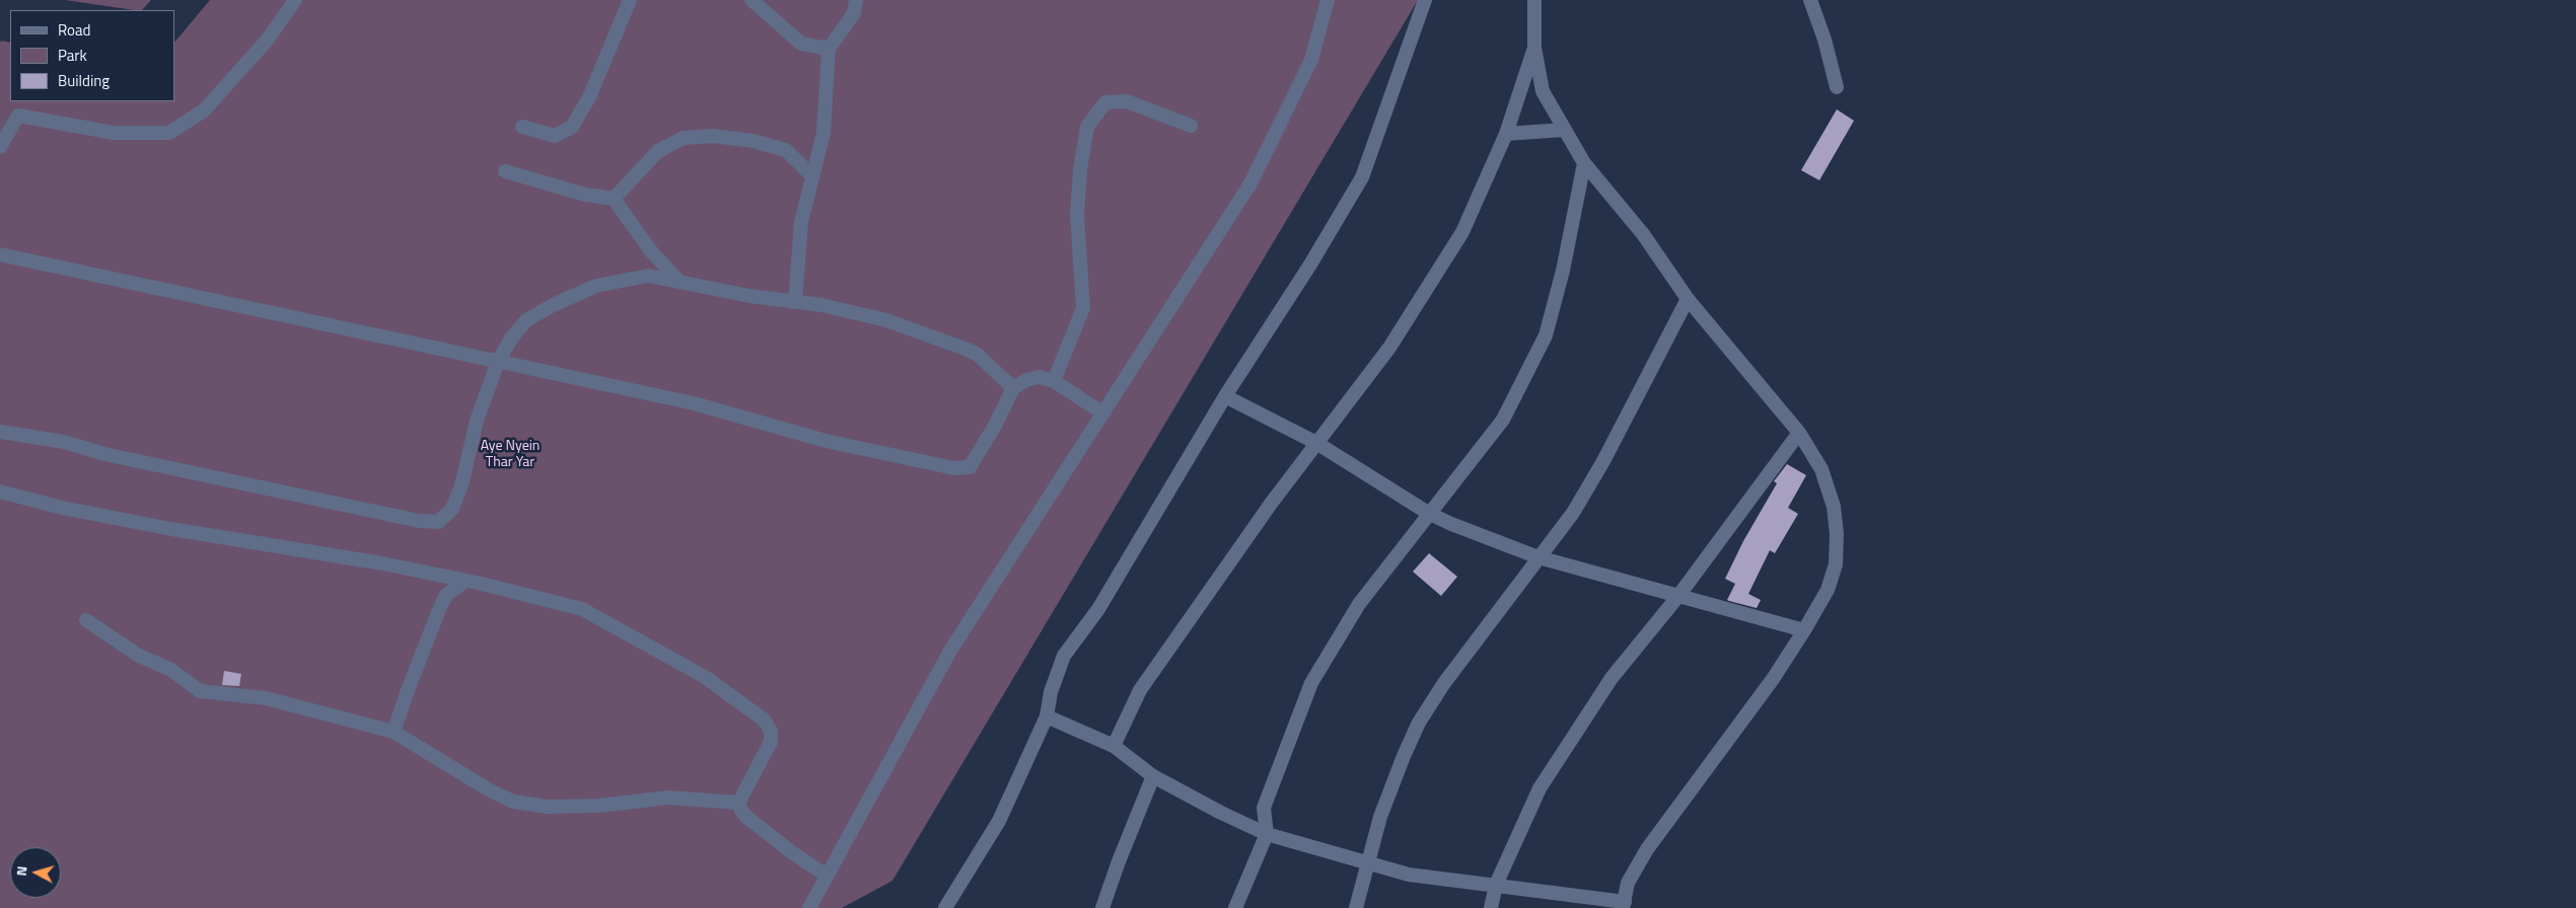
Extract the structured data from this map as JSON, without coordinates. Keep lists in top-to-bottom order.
{
  "parks": ["Aye Nyein Thar Yar"],
  "legend": ["Road", "Park", "Building"],
  "north": "left"
}
